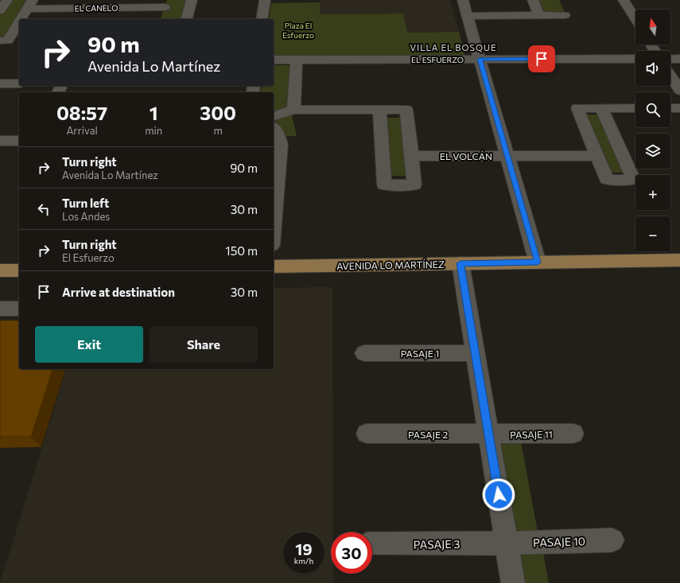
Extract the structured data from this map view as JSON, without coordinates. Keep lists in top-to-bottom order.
{
  "streets": {
    "main road": ["AVENIDA LO MARTÍNEZ"],
    "street": [
      "EL CANELO",
      "EL ESFUERZO",
      "EL VOLCÁN",
      "PASAJE 1",
      "PASAJE 2",
      "PASAJE 11",
      "PASAJE 10",
      "PASAJE 3"
    ]
  },
  "crossings": [
    ["PASAJE 2", "PASAJE 11"],
    ["PASAJE 10", "PASAJE 3"]
  ],
  "districts": ["VILLA EL BOSQUE"],
  "parks": ["Plaza El Esfuerzo"],
  "north": "top",
  "page": {
    "map_buttons": ["+", "−"],
    "turn": ["90 m", "Avenida Lo Martínez"],
    "eta": [
      "08:57",
      "Arrival",
      "1",
      "min",
      "300",
      "m"
    ],
    "list": [
      {
        "name": "Turn right",
        "note": "Avenida Lo Martínez",
        "value": "90 m"
      },
      {
        "name": "Turn left",
        "note": "Los Andes",
        "value": "30 m"
      },
      {
        "name": "Turn right",
        "note": "El Esfuerzo",
        "value": "150 m"
      },
      {
        "name": "Arrive at destination",
        "value": "30 m"
      }
    ],
    "buttons": ["Exit", "Share"],
    "speed": "19 km/h",
    "limit": "30"
  }
}
